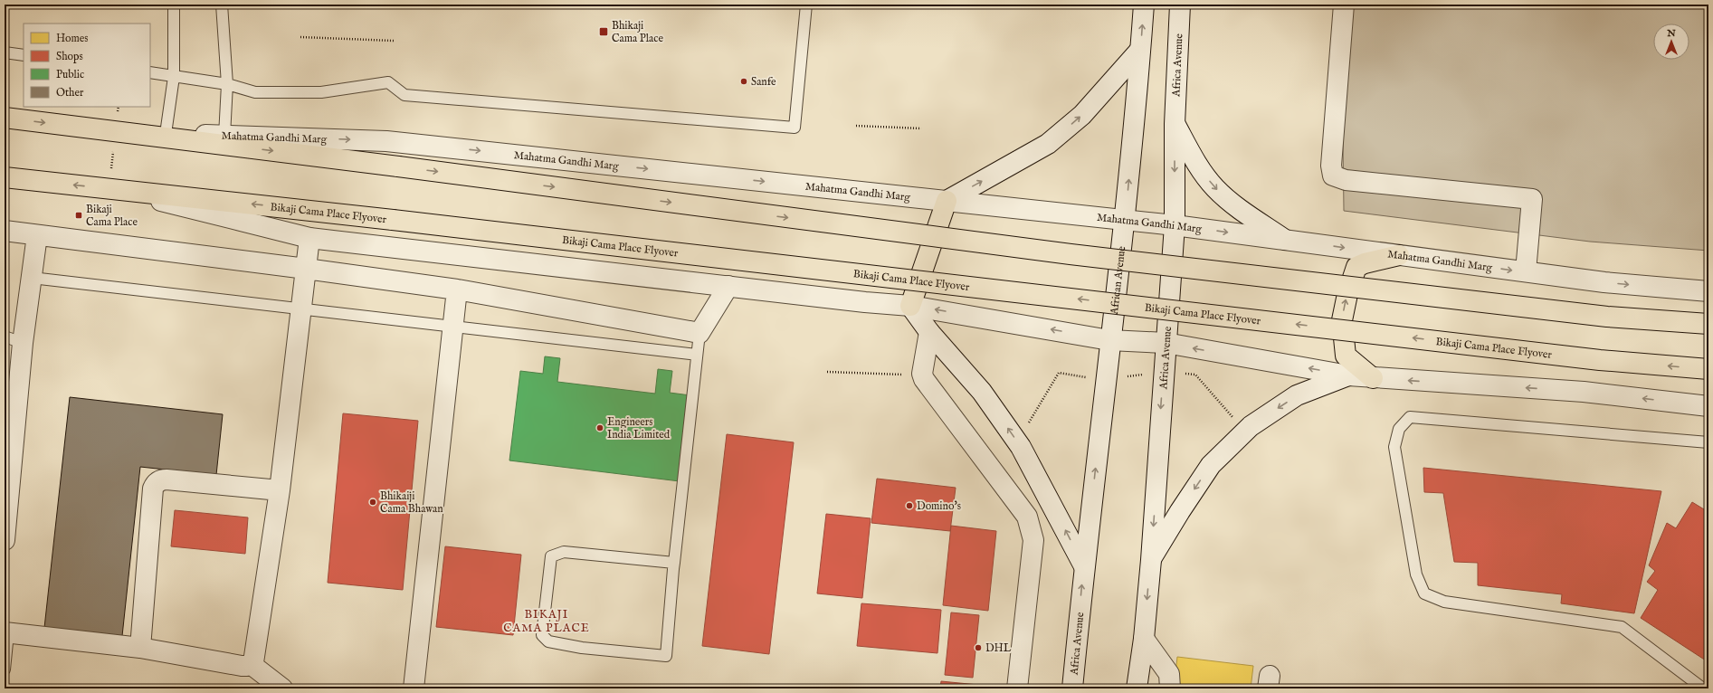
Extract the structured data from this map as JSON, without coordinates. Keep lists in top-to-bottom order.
{
  "streets": {
    "main road": ["Mahatma Gandhi Marg", "Bikaji Cama Place Flyover"],
    "street": ["Africa Avenue", "African Avenue"]
  },
  "crossings": [
    ["Africa Avenue", "Mahatma Gandhi Marg"],
    ["Africa Avenue", "African Avenue"],
    ["Mahatma Gandhi Marg", "African Avenue"]
  ],
  "districts": ["BIKAJI CAMA PLACE"],
  "places": {
    "transit": ["Bhikaji Cama Place", "Bikaji Cama Place"],
    "other": [
      "Sanfe",
      "Engineers India Limited",
      "Bhikaiji Cama Bhawan",
      "Domino's",
      "DHL"
    ]
  },
  "legend": [
    "Homes",
    "Shops",
    "Public",
    "Other"
  ],
  "north": "top"
}
